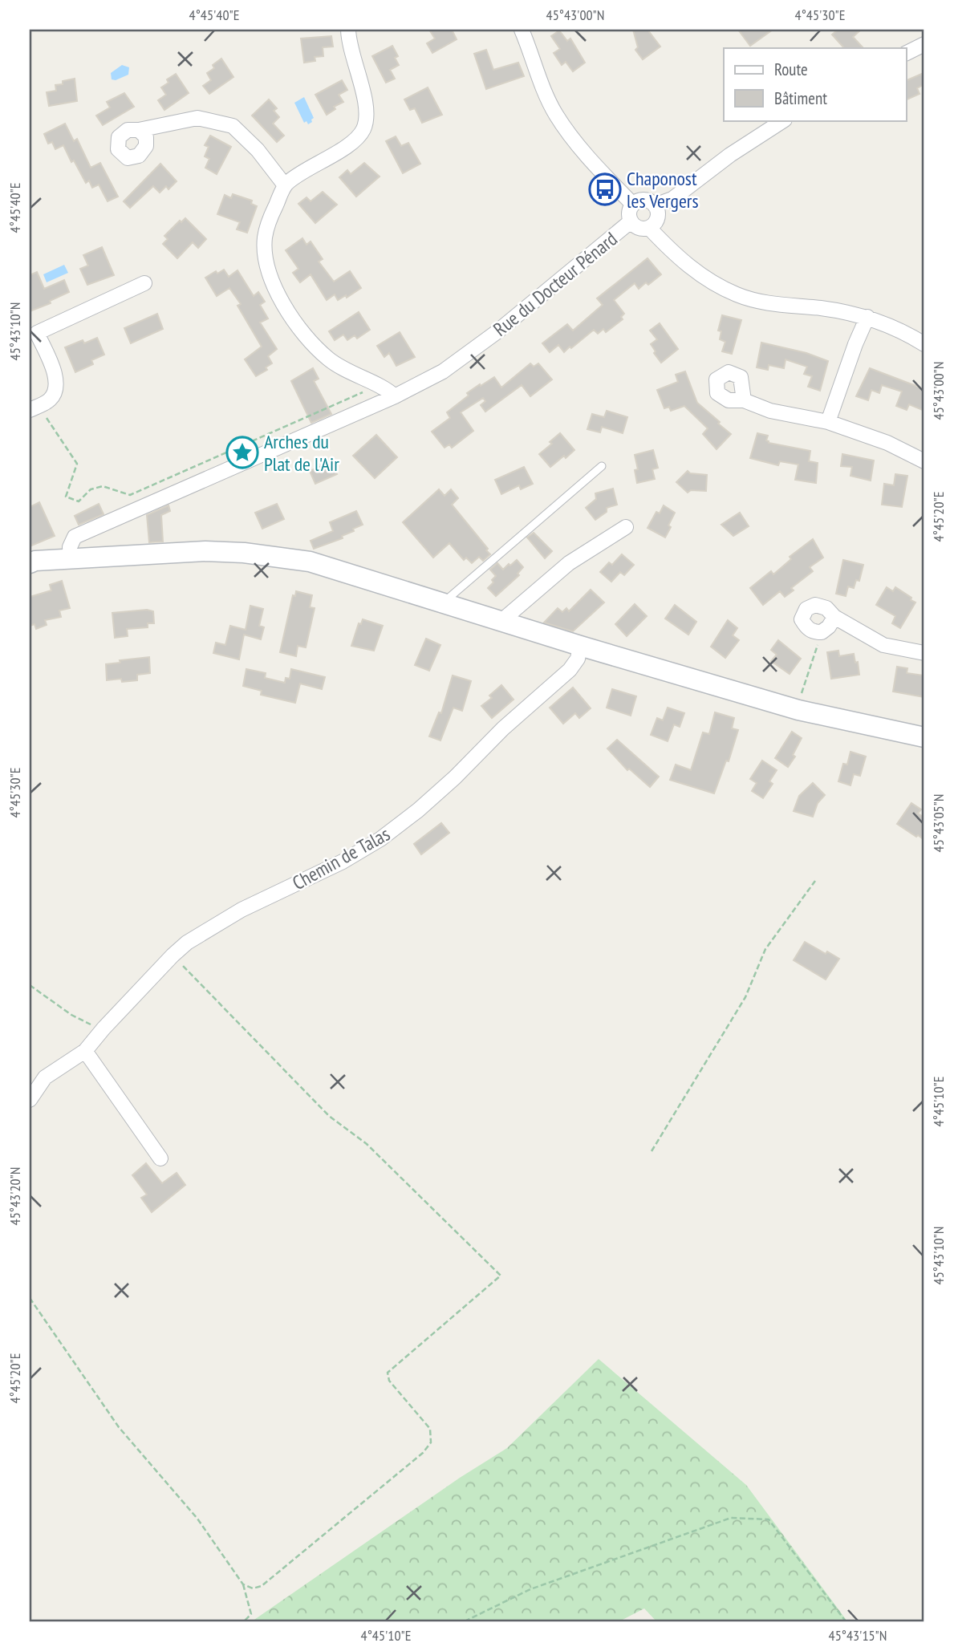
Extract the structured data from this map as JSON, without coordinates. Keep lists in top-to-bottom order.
{
  "streets": {
    "street": ["Rue du Docteur Pénard", "Chemin de Talas"]
  },
  "places": {
    "bus stop": ["Chaponost les Vergers"],
    "place": ["Arches du Plat de l'Air"]
  },
  "legend": ["Route", "Bâtiment"],
  "coordinates": [
    "4°45'40\"E",
    "45°43'00\"N",
    "4°45'30\"E",
    "45°43'10\"N",
    "4°45'20\"E",
    "45°43'05\"N",
    "4°45'10\"E",
    "45°43'20\"N",
    "45°43'15\"N"
  ]
}
